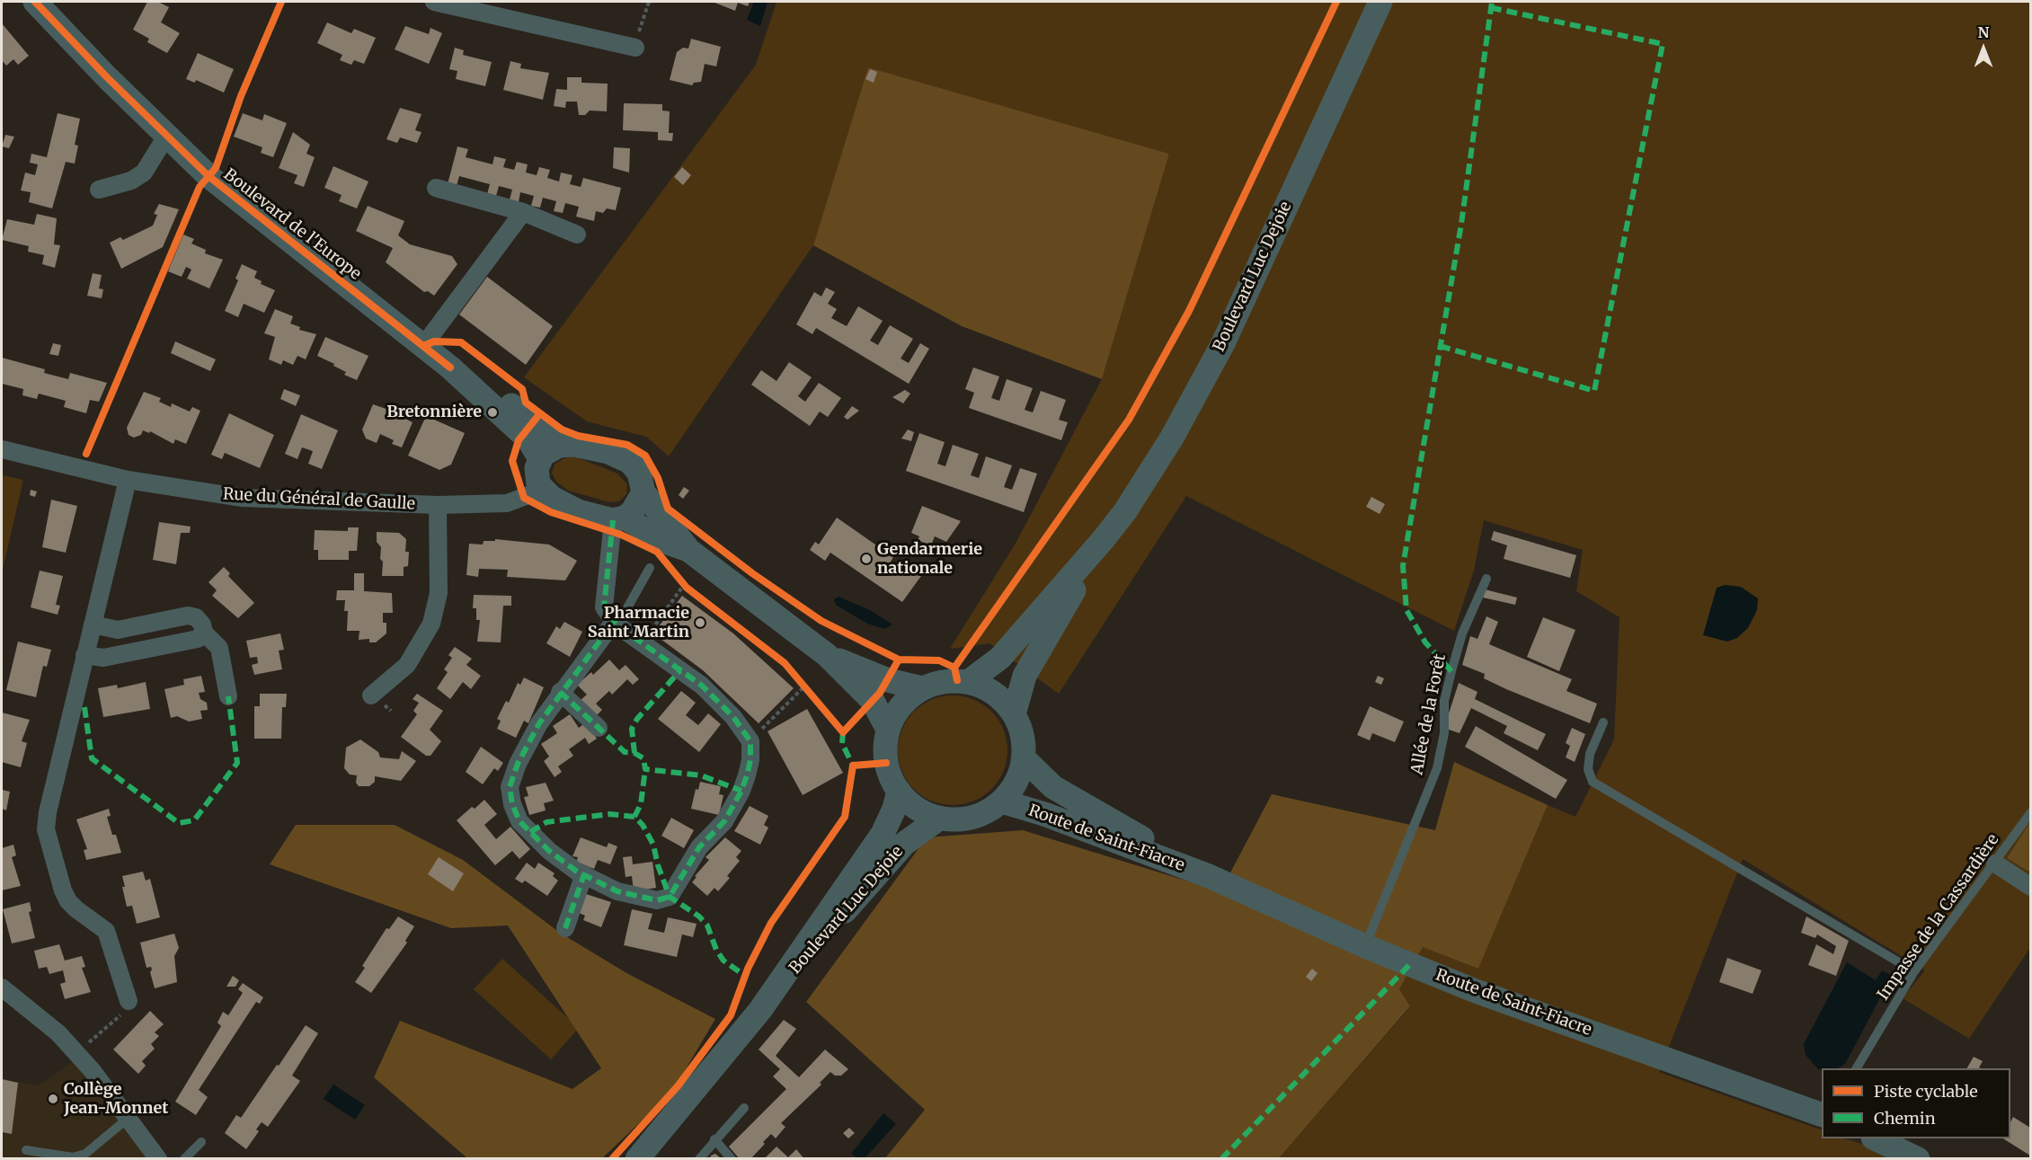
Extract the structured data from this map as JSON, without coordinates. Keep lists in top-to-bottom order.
{
  "streets": {
    "main road": ["Boulevard de l'Europe", "Boulevard Luc Dejoie", "Route de Saint-Fiacre"],
    "street": ["Rue du Général de Gaulle"],
    "lane": ["Allée de la Forêt", "Impasse de la Cassardière"]
  },
  "crossings": [
    ["Boulevard de l'Europe", "Rue du Général de Gaulle"],
    ["Boulevard Luc Dejoie", "Route de Saint-Fiacre"],
    ["Allée de la Forêt", "Route de Saint-Fiacre"]
  ],
  "places": [
    "Bretonnière",
    "Gendarmerie nationale",
    "Pharmacie Saint Martin",
    "Collège Jean-Monnet"
  ],
  "legend": ["Piste cyclable", "Chemin"],
  "north": "top"
}
